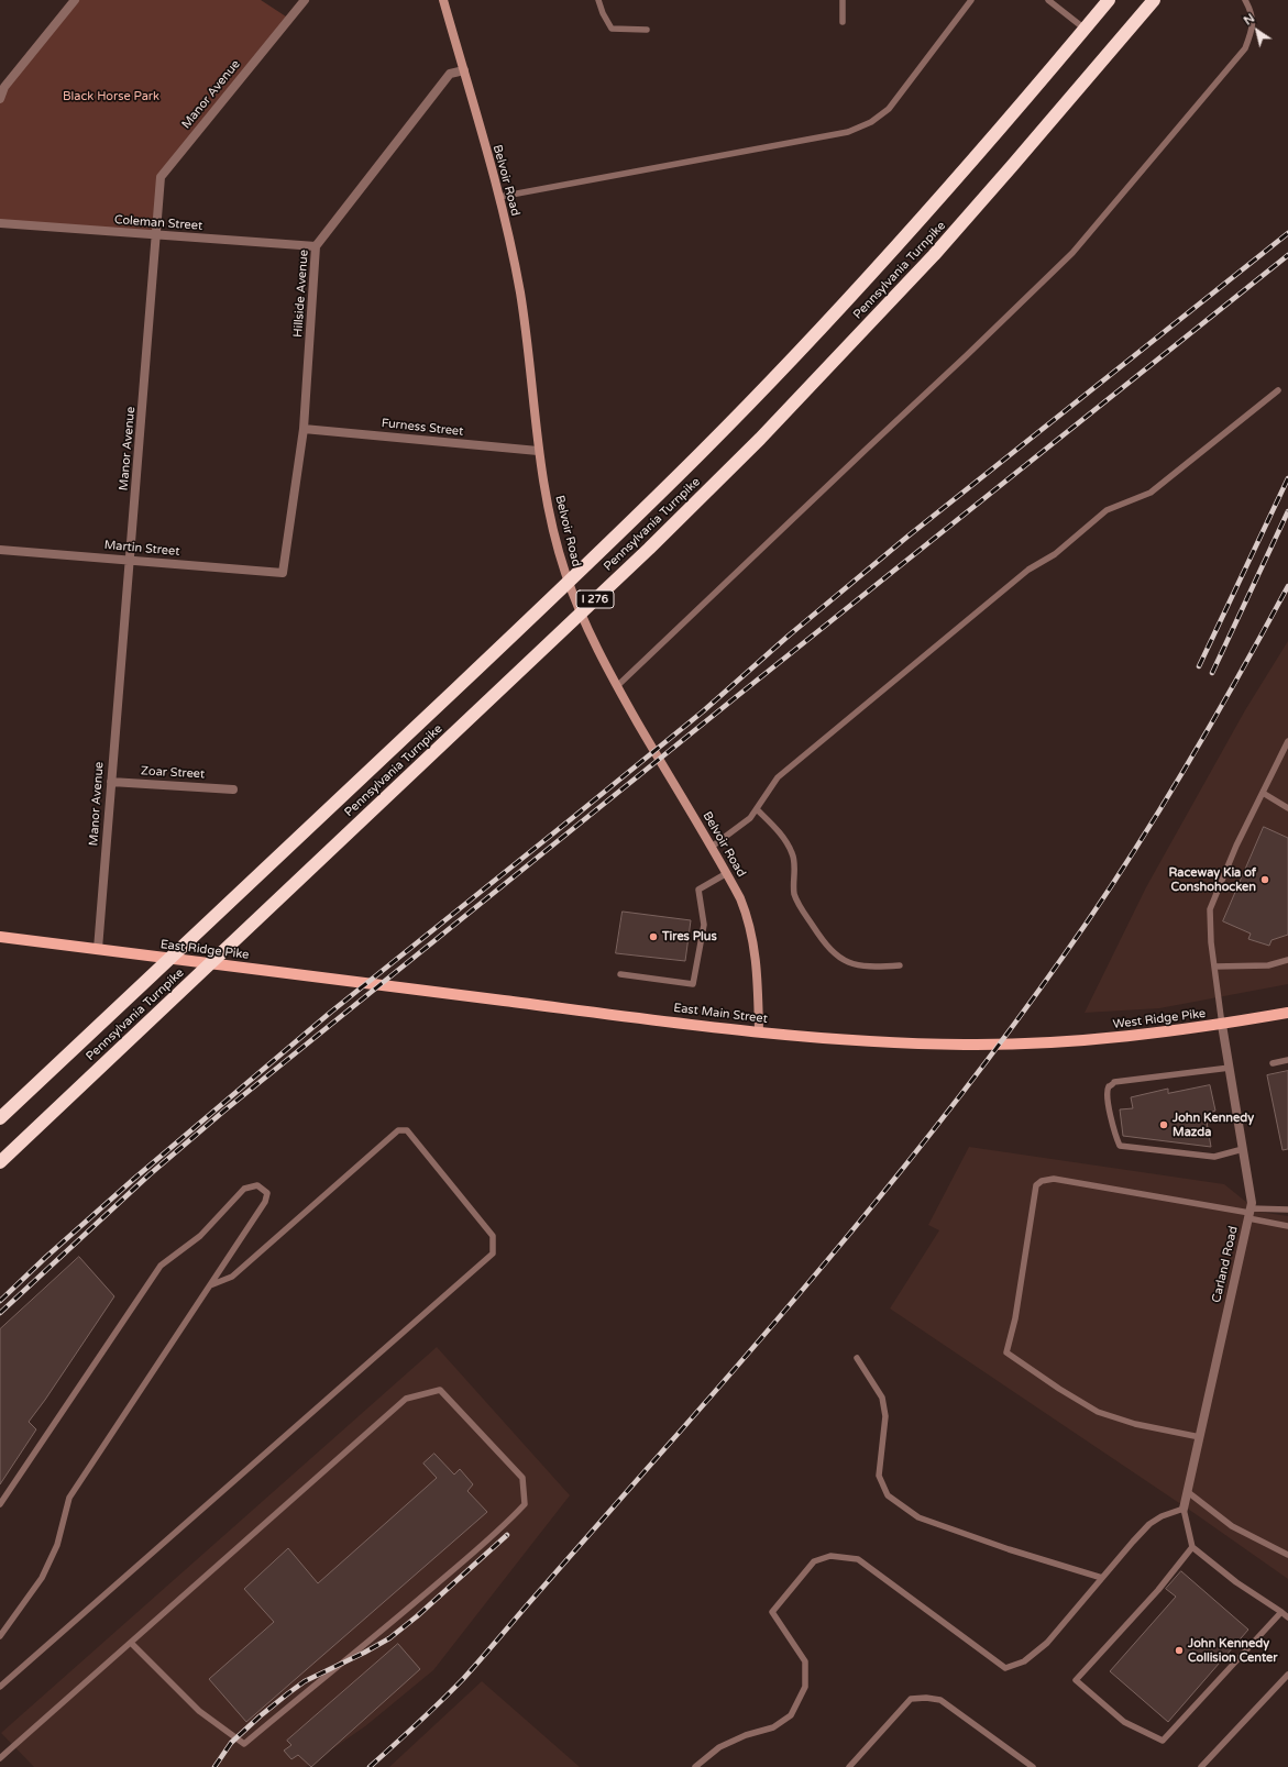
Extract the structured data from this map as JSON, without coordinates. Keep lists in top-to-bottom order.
{
  "streets": {
    "highway": ["Pennsylvania Turnpike", "I 276"],
    "main road": ["East Ridge Pike", "East Main Street", "West Ridge Pike"],
    "street": [
      "Manor Avenue",
      "Belvoir Road",
      "Coleman Street",
      "Hillside Avenue",
      "Furness Street",
      "Martin Street",
      "Zoar Street",
      "Carland Road"
    ]
  },
  "crossings": [
    ["Manor Avenue", "Coleman Street"],
    ["Manor Avenue", "Martin Street"],
    ["Manor Avenue", "Zoar Street"],
    ["Manor Avenue", "East Ridge Pike"],
    ["Belvoir Road", "Hillside Avenue"],
    ["Belvoir Road", "Furness Street"],
    ["Belvoir Road", "East Main Street"],
    ["Coleman Street", "Hillside Avenue"],
    ["Hillside Avenue", "Furness Street"],
    ["Hillside Avenue", "Martin Street"],
    ["East Ridge Pike", "East Main Street"],
    ["East Main Street", "West Ridge Pike"],
    ["West Ridge Pike", "Carland Road"]
  ],
  "parks": ["Black Horse Park"],
  "places": [
    "Raceway Kia of Conshohocken",
    "Tires Plus",
    "John Kennedy Mazda",
    "John Kennedy Collision Center"
  ],
  "north": "top left"
}
